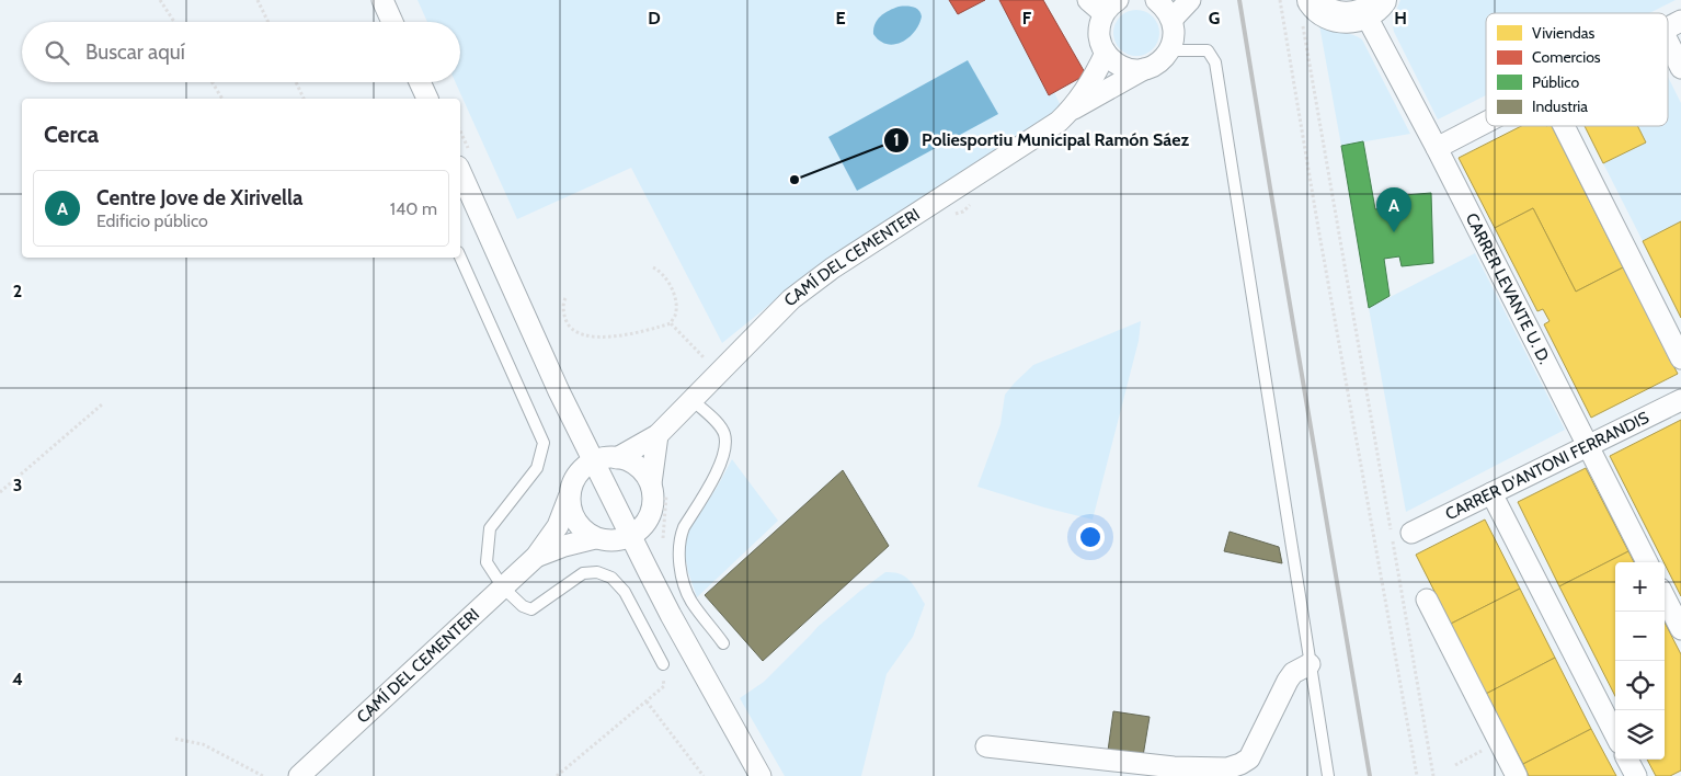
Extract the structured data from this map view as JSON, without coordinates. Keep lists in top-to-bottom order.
{
  "streets": {
    "street": ["CAMÍ DEL CEMENTERI", "CARRER LEVANTE U. D.", "CARRER D'ANTONI FERRANDIS"]
  },
  "crossings": [
    ["CARRER LEVANTE U. D.", "CARRER D'ANTONI FERRANDIS"]
  ],
  "places": ["Poliesportiu Municipal Ramón Sáez"],
  "legend": [
    "Viviendas",
    "Comercios",
    "Público",
    "Industria"
  ],
  "page": {
    "search": "Buscar aquí",
    "heading": "Cerca",
    "list": [
      {
        "mark": "A",
        "name": "Centre Jove de Xirivella",
        "note": "Edificio público",
        "value": "140 m"
      }
    ],
    "pins": "A",
    "map_buttons": ["+", "−"]
  },
  "grid": {
    "columns": [
      "D",
      "E",
      "F",
      "G",
      "H"
    ],
    "rows": ["2", "3", "4"]
  }
}
